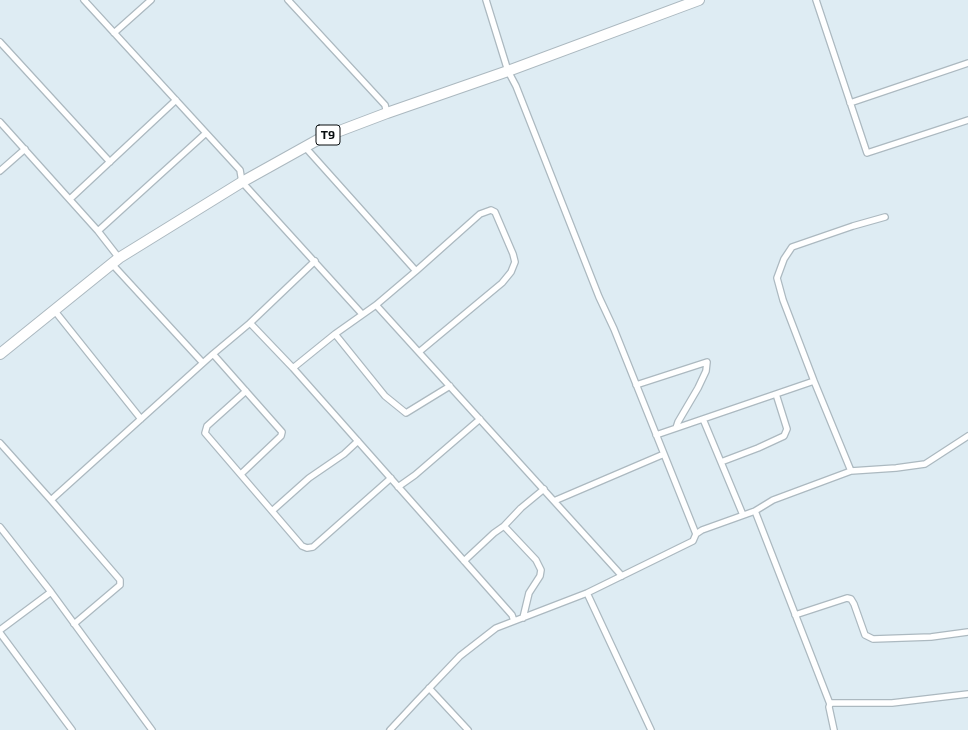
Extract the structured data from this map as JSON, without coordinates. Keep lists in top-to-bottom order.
{
  "streets": {
    "highway": ["T9"]
  }
}
